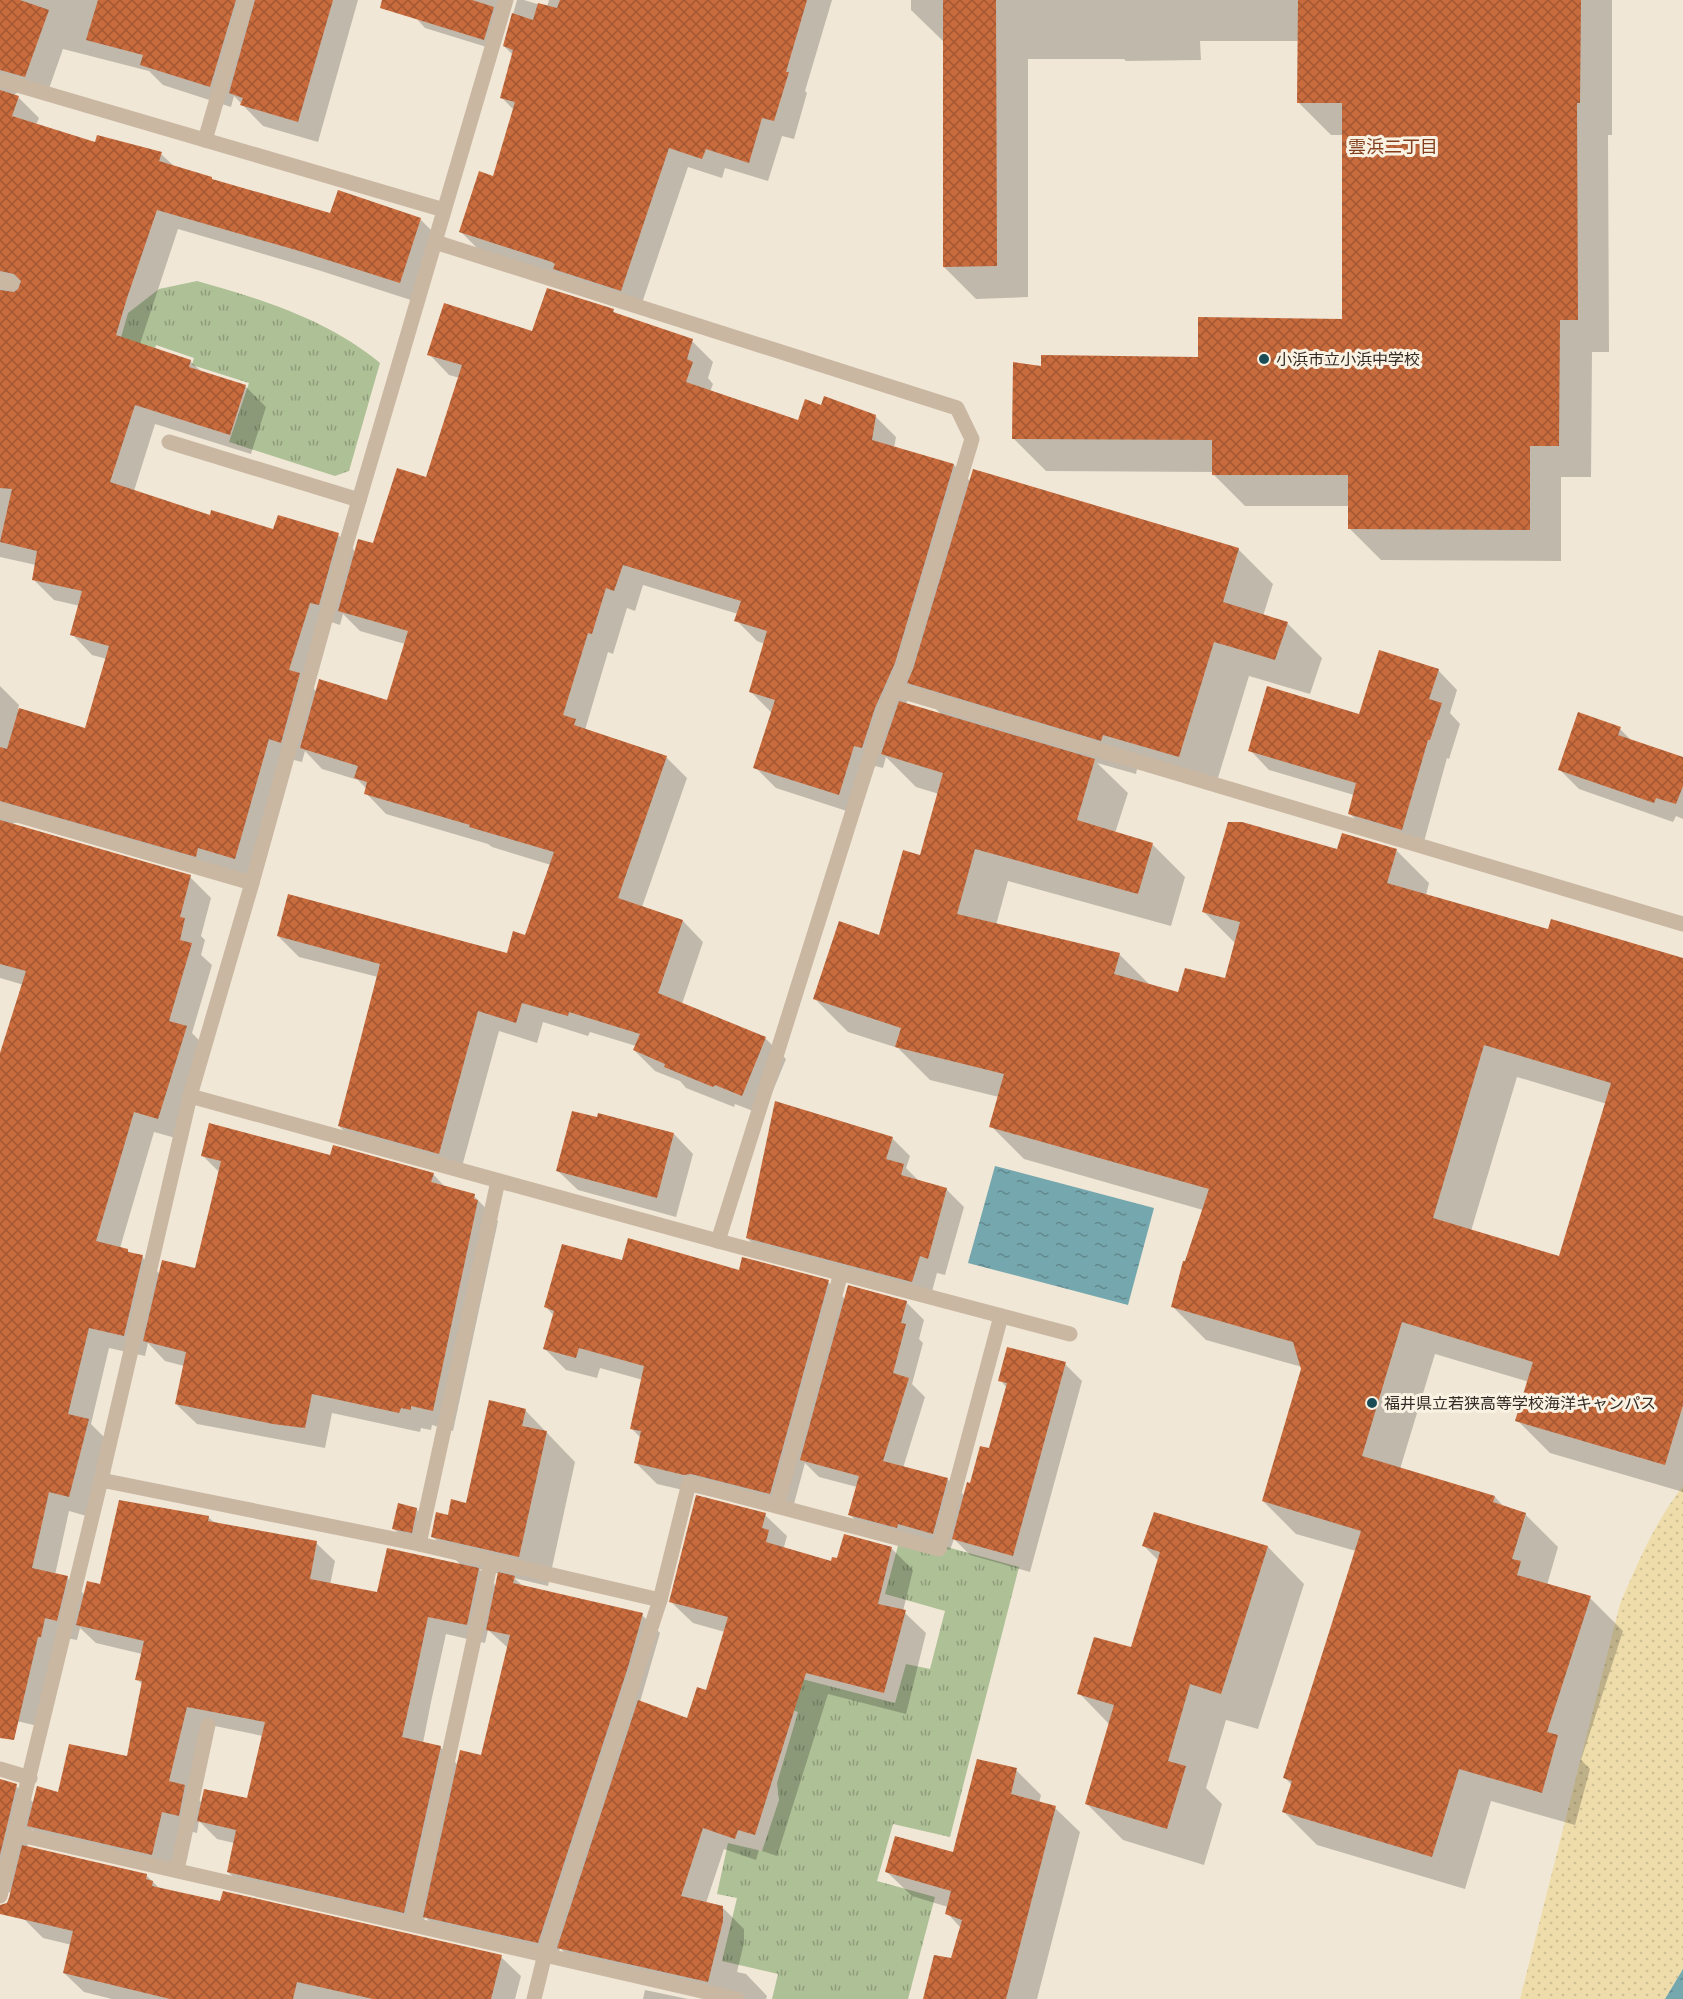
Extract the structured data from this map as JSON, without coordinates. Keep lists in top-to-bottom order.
{
  "districts": ["雲浜二丁目"],
  "places": ["小浜市立小浜中学校", "福井県立若狭高等学校海洋キャンパス"]
}
